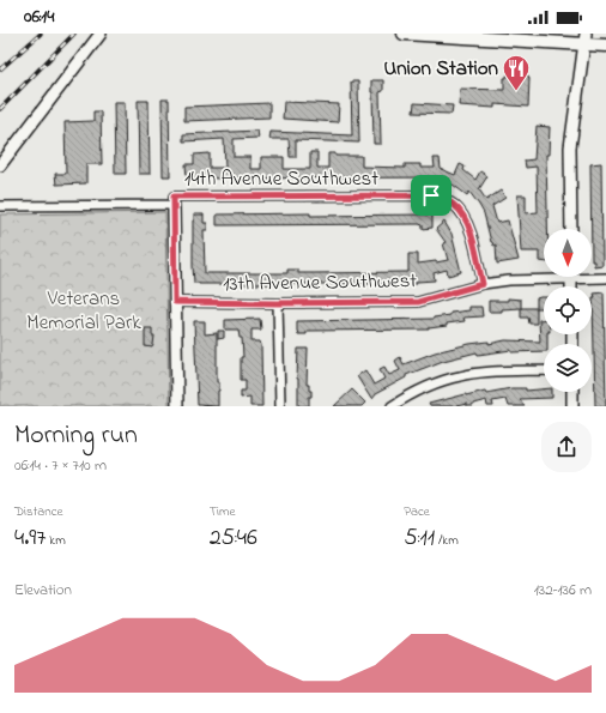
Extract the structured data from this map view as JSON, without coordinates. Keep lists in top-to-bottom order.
{
  "streets": {
    "street": ["14th Avenue Southwest", "13th Avenue Southwest"]
  },
  "crossings": [
    ["14th Avenue Southwest", "13th Avenue Southwest"]
  ],
  "parks": ["Veterans Memorial Park"],
  "places": {
    "restaurant": ["Union Station"]
  },
  "north": "bottom",
  "page": {
    "status": "06:14",
    "heading": ["Morning run", "06:14 · 7 × 710 m"],
    "stats": [
      ["Distance", "4.97 km"],
      ["Time", "25:46"],
      ["Pace", "5:11 /km"]
    ],
    "chart": ["Elevation", "132–136 m"]
  }
}
